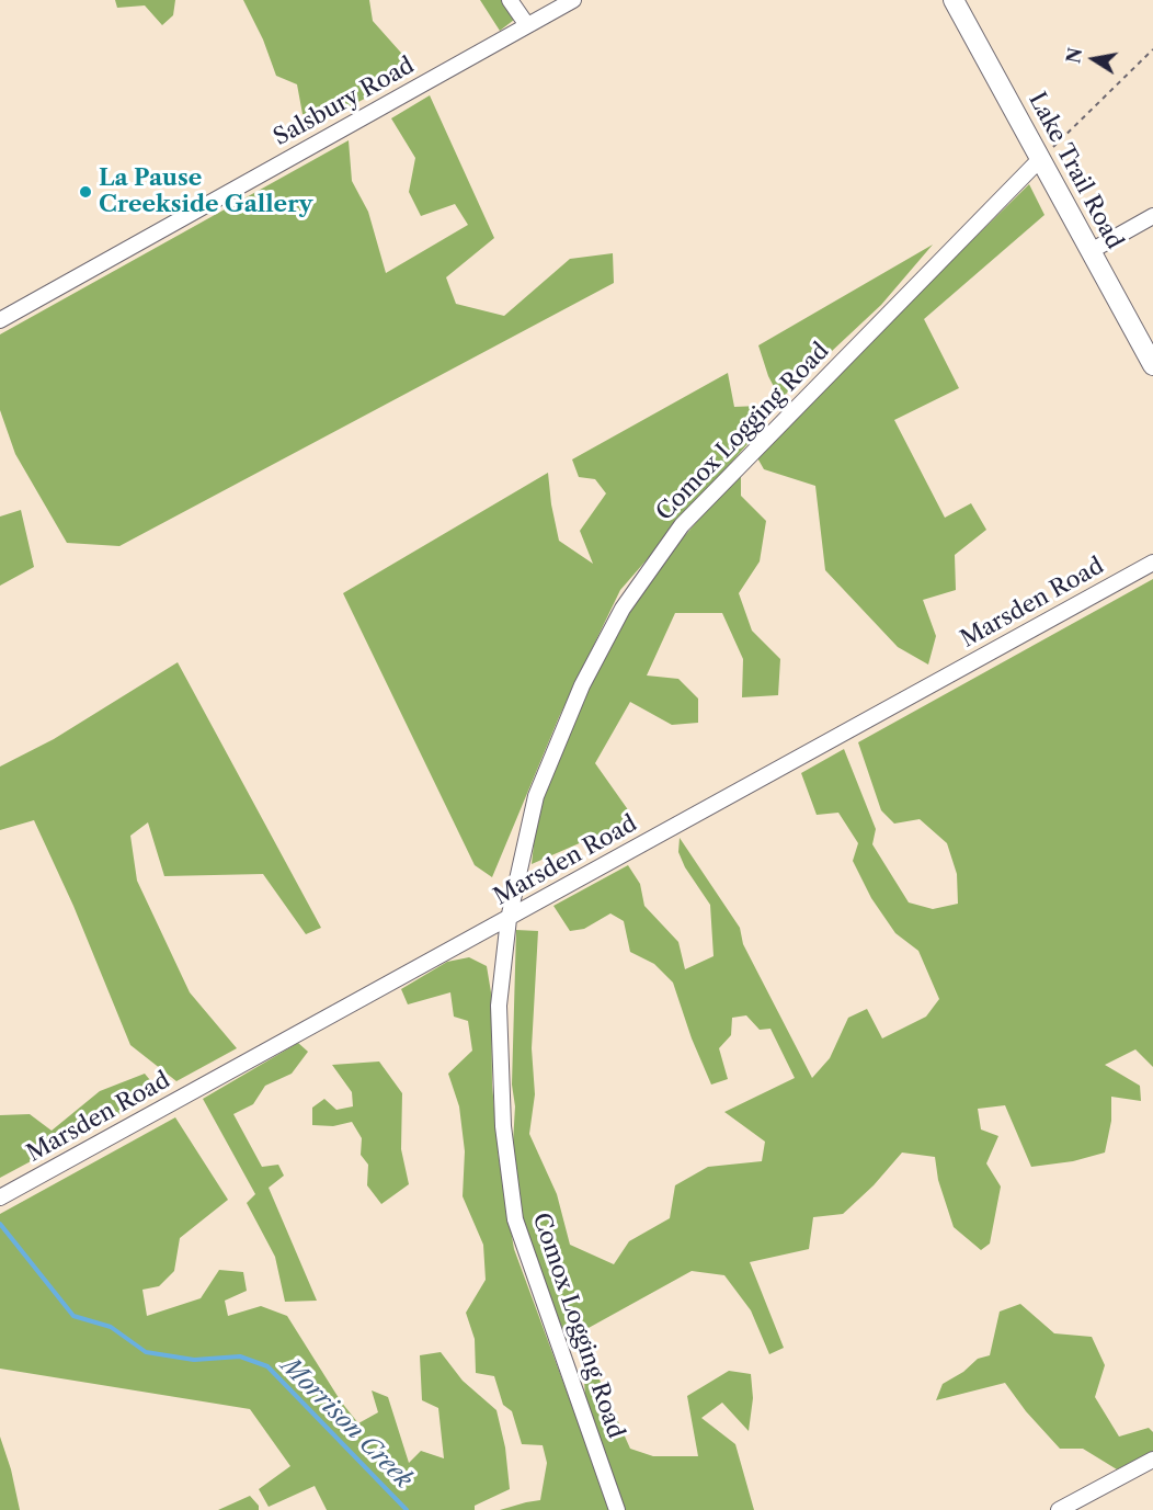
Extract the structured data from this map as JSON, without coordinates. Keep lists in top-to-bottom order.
{
  "streets": {
    "street": [
      "Salsbury Road",
      "Lake Trail Road",
      "Comox Logging Road",
      "Marsden Road"
    ]
  },
  "crossings": [
    ["Lake Trail Road", "Comox Logging Road"],
    ["Comox Logging Road", "Marsden Road"]
  ],
  "water": ["Morrison Creek"],
  "places": ["La Pause Creekside Gallery"],
  "north": "left"
}
